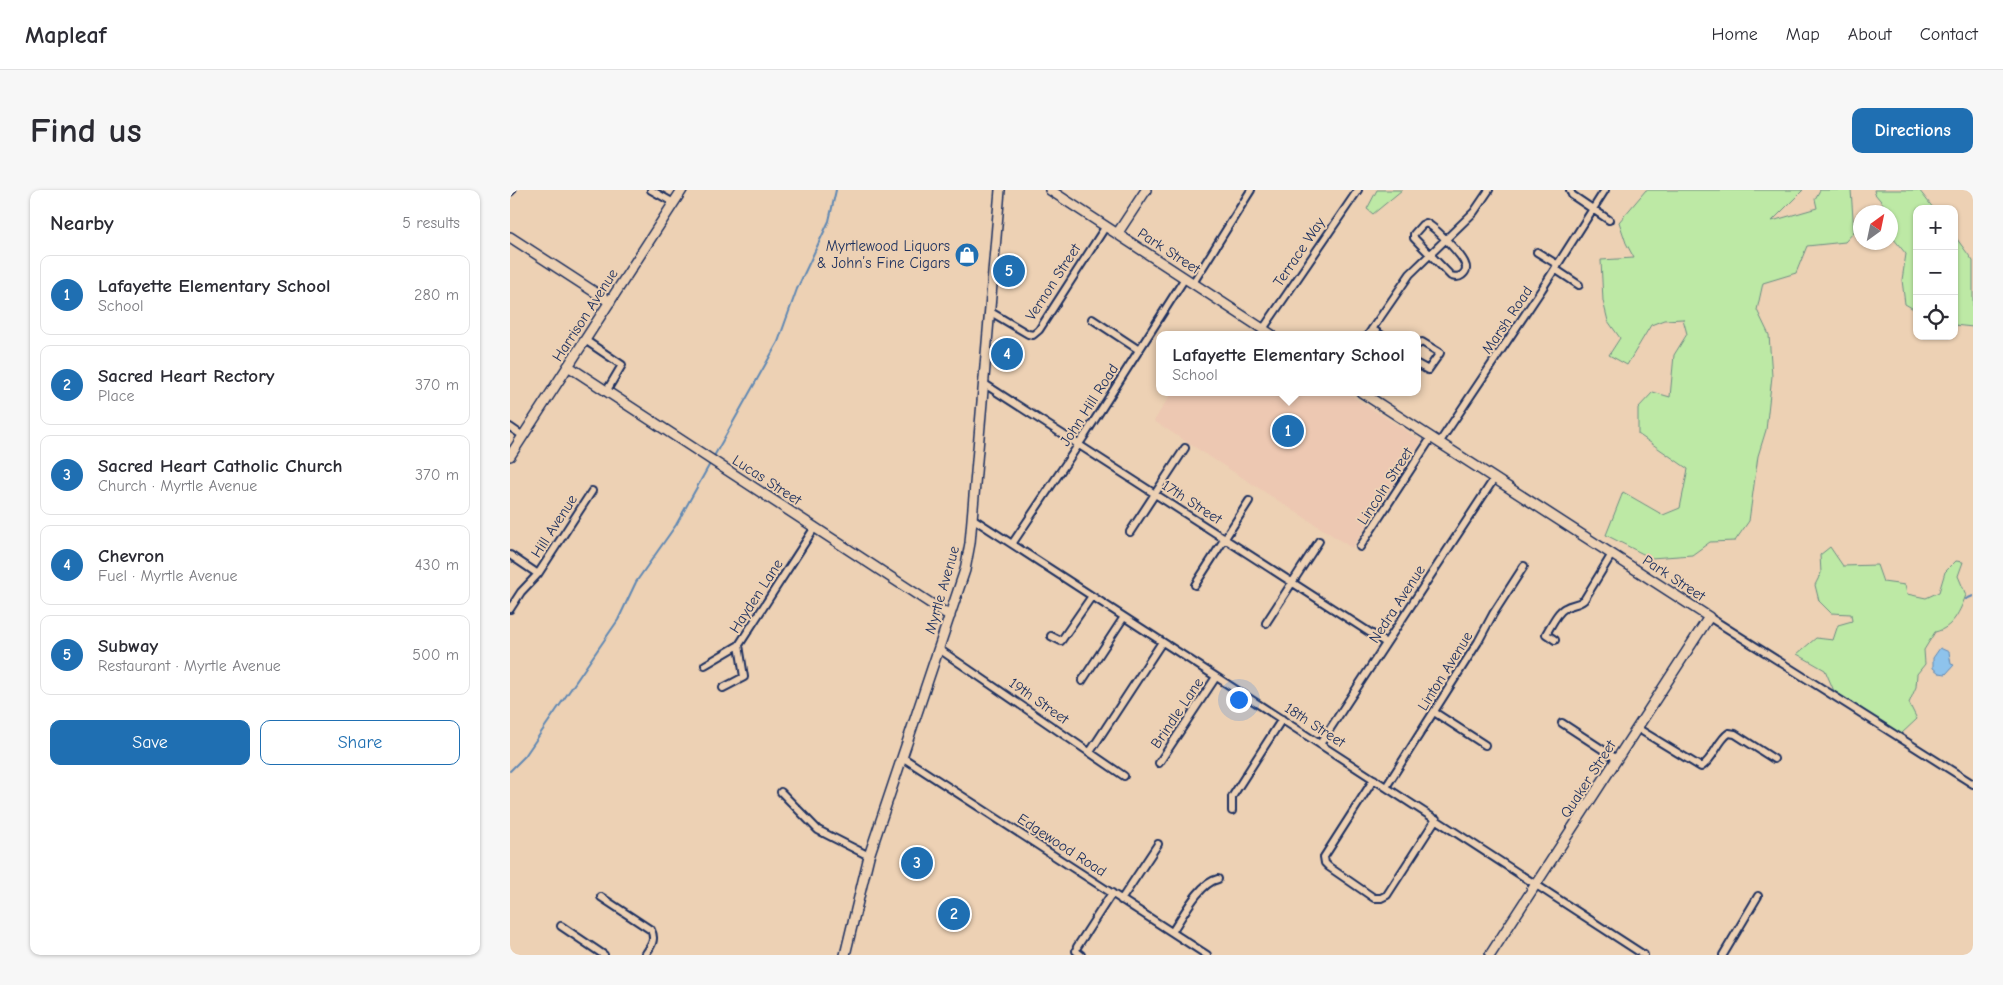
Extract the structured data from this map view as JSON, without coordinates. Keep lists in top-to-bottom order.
{
  "streets": {
    "street": [
      "Park Street",
      "Terrace Way",
      "Vernon Street",
      "Harrison Avenue",
      "Marsh Road",
      "John Hill Road",
      "Lucas Street",
      "Lincoln Street",
      "17th Street",
      "Hill Avenue",
      "Myrtle Avenue",
      "Hayden Lane",
      "Nedra Avenue",
      "Linton Avenue",
      "19th Street",
      "Brindle Lane",
      "18th Street",
      "Quaker Street",
      "Edgewood Road"
    ]
  },
  "crossings": [
    ["Park Street", "Terrace Way"],
    ["Park Street", "Vernon Street"],
    ["Park Street", "Marsh Road"],
    ["Park Street", "John Hill Road"],
    ["Park Street", "Lincoln Street"],
    ["Park Street", "Nedra Avenue"],
    ["Park Street", "Quaker Street"],
    ["Vernon Street", "Myrtle Avenue"],
    ["Harrison Avenue", "Lucas Street"],
    ["Marsh Road", "Lincoln Street"],
    ["John Hill Road", "17th Street"],
    ["John Hill Road", "18th Street"],
    ["Lucas Street", "Myrtle Avenue"],
    ["Lucas Street", "Hayden Lane"],
    ["17th Street", "Myrtle Avenue"],
    ["17th Street", "Nedra Avenue"],
    ["Myrtle Avenue", "19th Street"],
    ["Myrtle Avenue", "18th Street"],
    ["Myrtle Avenue", "Edgewood Road"],
    ["Nedra Avenue", "18th Street"],
    ["Linton Avenue", "18th Street"],
    ["Brindle Lane", "18th Street"],
    ["18th Street", "Quaker Street"]
  ],
  "places": {
    "shop": ["Myrtlewood Liquors & John’s Fine Cigars"]
  },
  "north": "top right",
  "page": {
    "header": "Mapleaf",
    "nav": [
      "Home",
      "Map",
      "About",
      "Contact"
    ],
    "buttons": [
      "Directions",
      ["Save", "Share"]
    ],
    "title": "Find us",
    "heading": ["Nearby", "5 results"],
    "map_buttons": ["+", "−"],
    "pins": [
      "5",
      "4",
      "1",
      "3",
      "2"
    ],
    "list": [
      {
        "mark": "1",
        "name": "Lafayette Elementary School",
        "note": "School",
        "value": "280 m"
      },
      {
        "mark": "2",
        "name": "Sacred Heart Rectory",
        "note": "Place",
        "value": "370 m"
      },
      {
        "mark": "3",
        "name": "Sacred Heart Catholic Church",
        "note": "Church · Myrtle Avenue",
        "value": "370 m"
      },
      {
        "mark": "4",
        "name": "Chevron",
        "note": "Fuel · Myrtle Avenue",
        "value": "430 m"
      },
      {
        "mark": "5",
        "name": "Subway",
        "note": "Restaurant · Myrtle Avenue",
        "value": "500 m"
      }
    ],
    "popup": ["Lafayette Elementary School", "School"]
  }
}
